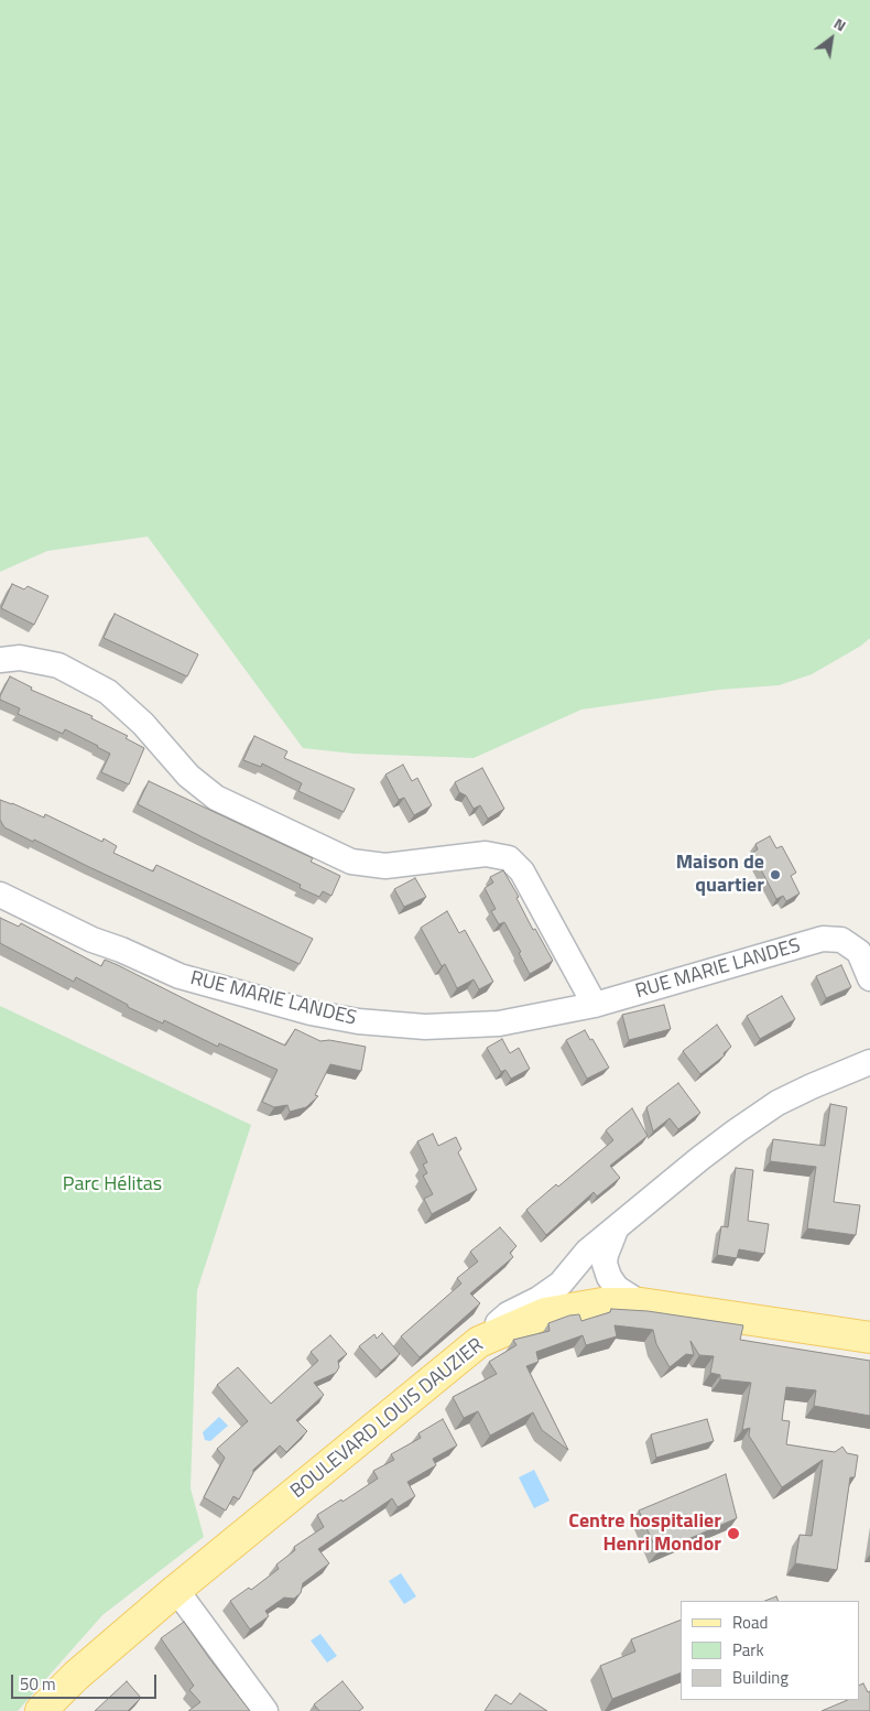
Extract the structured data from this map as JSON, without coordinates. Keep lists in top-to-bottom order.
{
  "streets": {
    "main road": ["BOULEVARD LOUIS DAUZIER"],
    "street": ["RUE MARIE LANDES"]
  },
  "parks": ["Parc Hélitas"],
  "places": ["Maison de quartier", "Centre hospitalier Henri Mondor"],
  "legend": ["Road", "Park", "Building"],
  "scale_bar": "50 m",
  "north": "top right"
}
